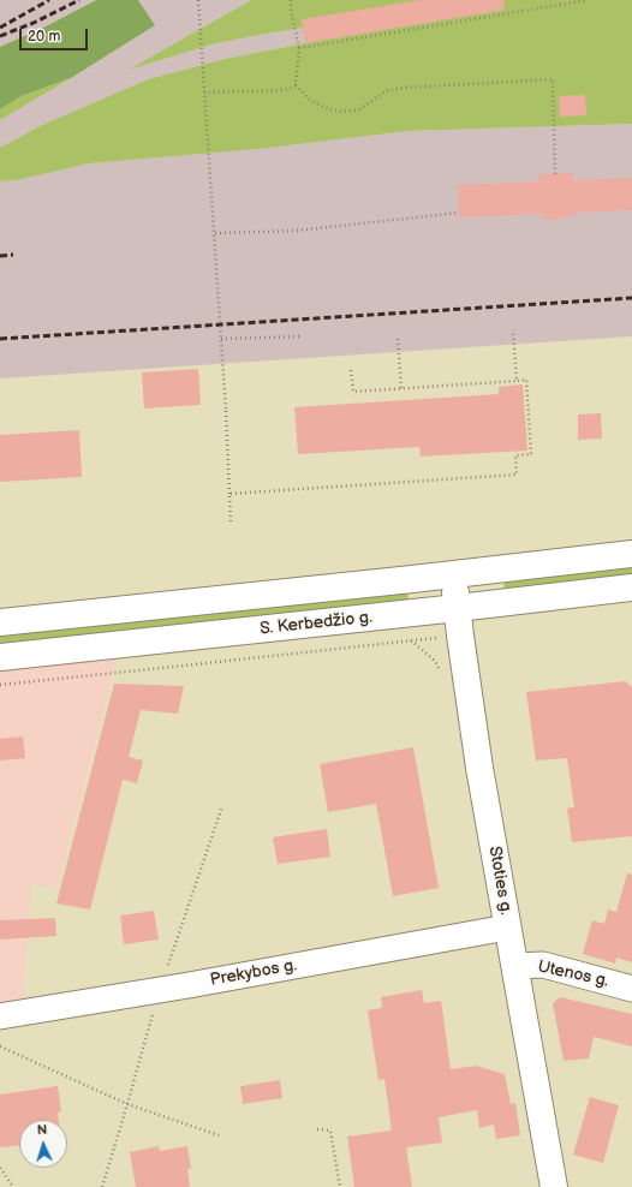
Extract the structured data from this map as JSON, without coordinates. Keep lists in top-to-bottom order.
{
  "streets": {
    "main road": ["S. Kerbedžio g.", "Stoties g."],
    "street": ["Prekybos g.", "Utenos g."]
  },
  "crossings": [
    ["S. Kerbedžio g.", "Stoties g."],
    ["Stoties g.", "Prekybos g."],
    ["Stoties g.", "Utenos g."]
  ],
  "scale_bar": "20 m",
  "north": "top"
}
